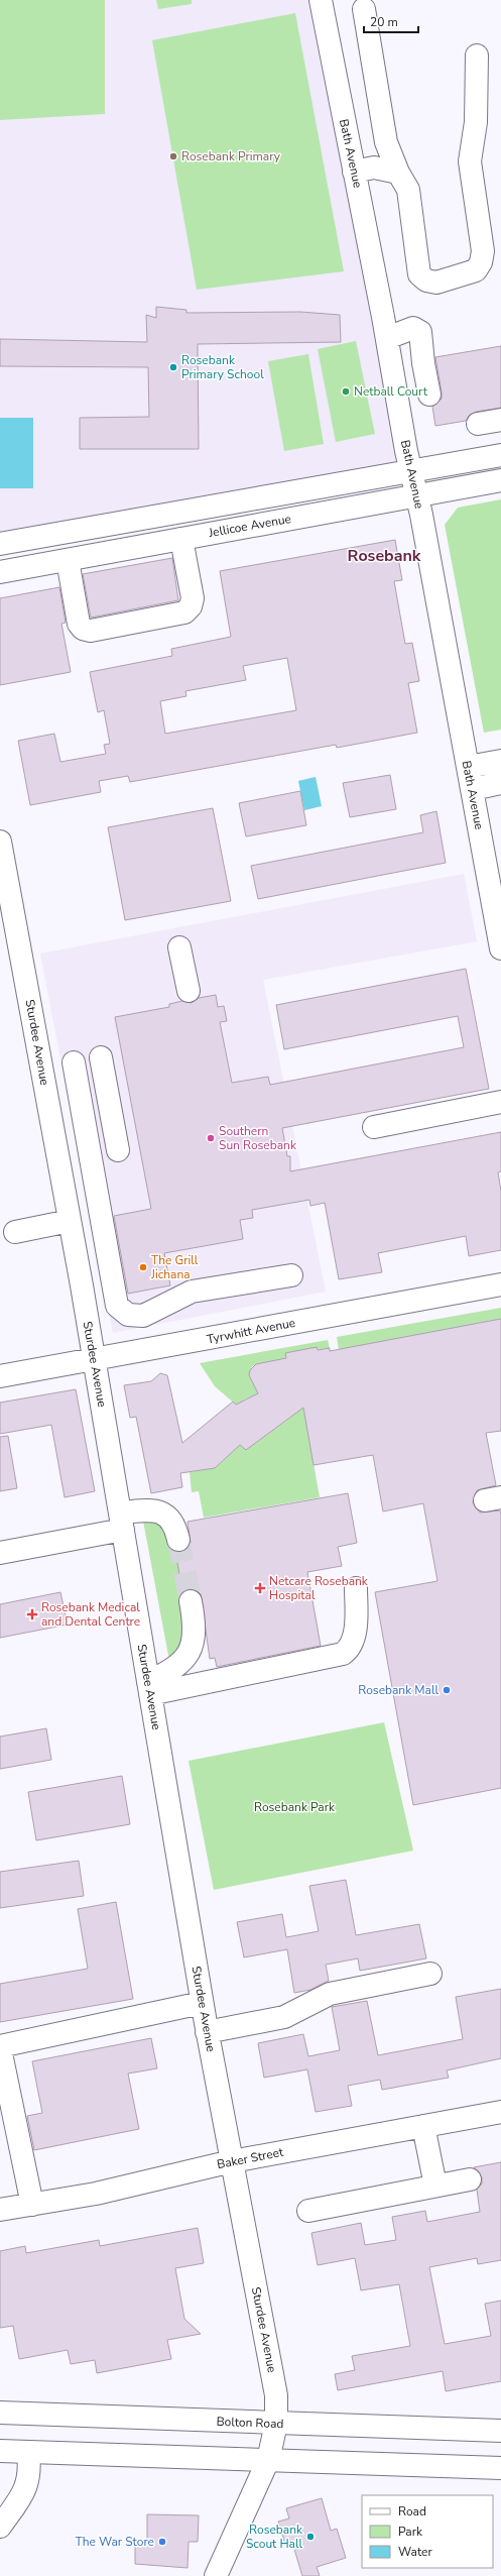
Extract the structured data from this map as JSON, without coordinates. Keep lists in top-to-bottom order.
{
  "streets": {
    "street": [
      "Bath Avenue",
      "Jellicoe Avenue",
      "Sturdee Avenue",
      "Tyrwhitt Avenue",
      "Baker Street",
      "Bolton Road"
    ]
  },
  "crossings": [
    ["Bath Avenue", "Jellicoe Avenue"],
    ["Sturdee Avenue", "Tyrwhitt Avenue"],
    ["Sturdee Avenue", "Baker Street"],
    ["Sturdee Avenue", "Bolton Road"]
  ],
  "districts": ["Rosebank"],
  "parks": ["Rosebank Park"],
  "places": {
    "other": [
      "Rosebank Primary",
      "Rosebank Primary School",
      "Netball Court",
      "Southern Sun Rosebank",
      "The Grill Jichana",
      "Rosebank Mall",
      "Rosebank Scout Hall",
      "The War Store"
    ],
    "health": ["Netcare Rosebank Hospital", "Rosebank Medical and Dental Centre"]
  },
  "legend": ["Road", "Park", "Water"],
  "scale_bar": "20 m"
}
